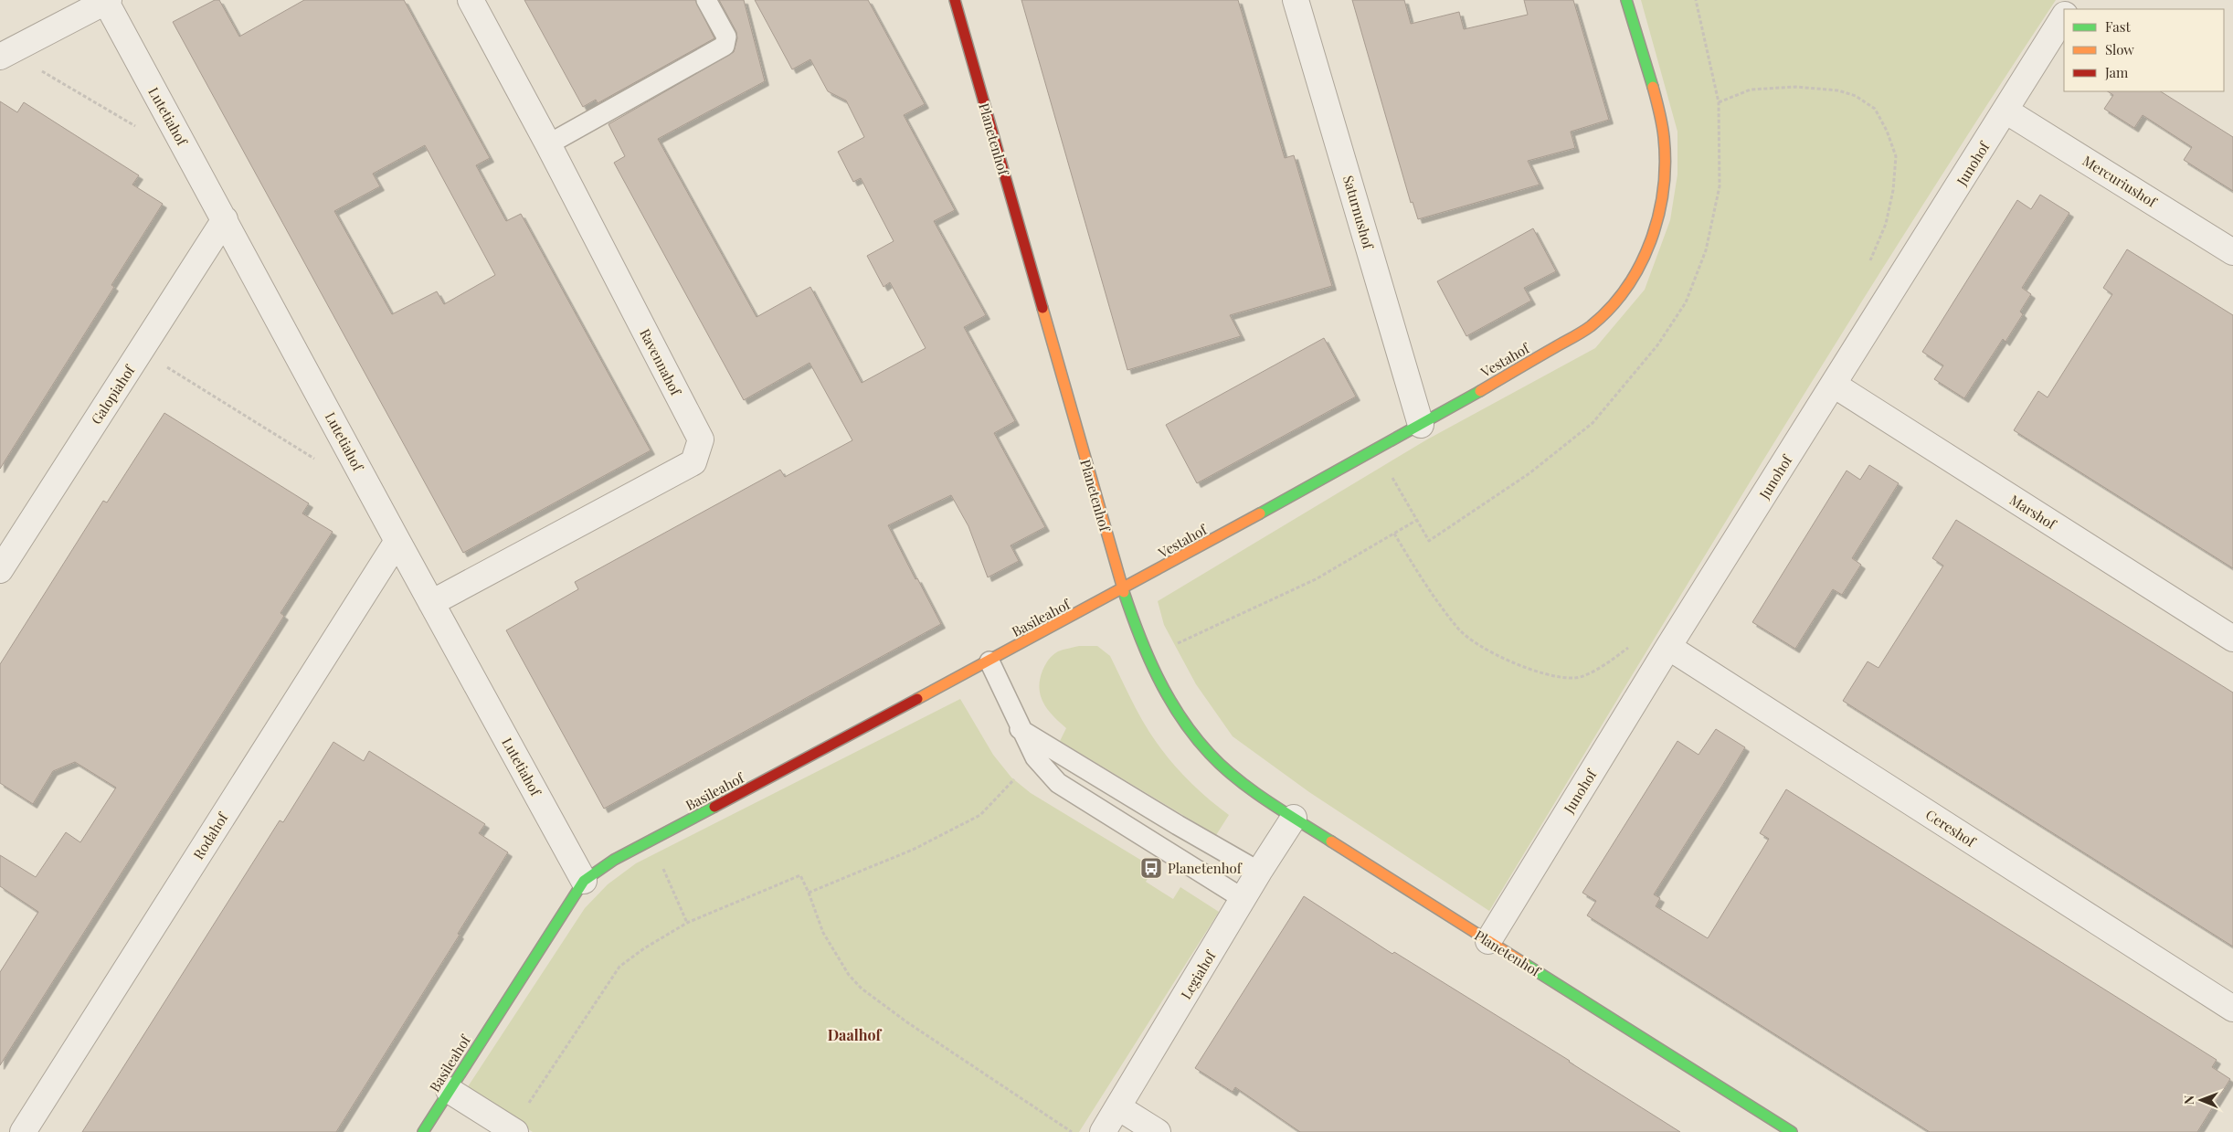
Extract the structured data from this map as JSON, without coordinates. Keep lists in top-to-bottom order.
{
  "streets": {
    "street": [
      "Lutetiahof",
      "Planetenhof",
      "Junohof",
      "Mercuriushof",
      "Saturnushof",
      "Vestahof",
      "Ravennahof",
      "Galopiahof",
      "Marshof",
      "Basileahof",
      "Cereshof",
      "Rodahof",
      "Legiahof"
    ]
  },
  "crossings": [
    ["Lutetiahof", "Ravennahof"],
    ["Lutetiahof", "Galopiahof"],
    ["Lutetiahof", "Basileahof"],
    ["Lutetiahof", "Rodahof"],
    ["Planetenhof", "Junohof"],
    ["Planetenhof", "Vestahof"],
    ["Planetenhof", "Basileahof"],
    ["Planetenhof", "Legiahof"],
    ["Junohof", "Mercuriushof"],
    ["Junohof", "Marshof"],
    ["Junohof", "Cereshof"],
    ["Saturnushof", "Vestahof"],
    ["Vestahof", "Basileahof"]
  ],
  "districts": ["Daalhof"],
  "places": {
    "bus stop": ["Planetenhof"]
  },
  "legend": ["Fast", "Slow", "Jam"],
  "north": "left"
}
